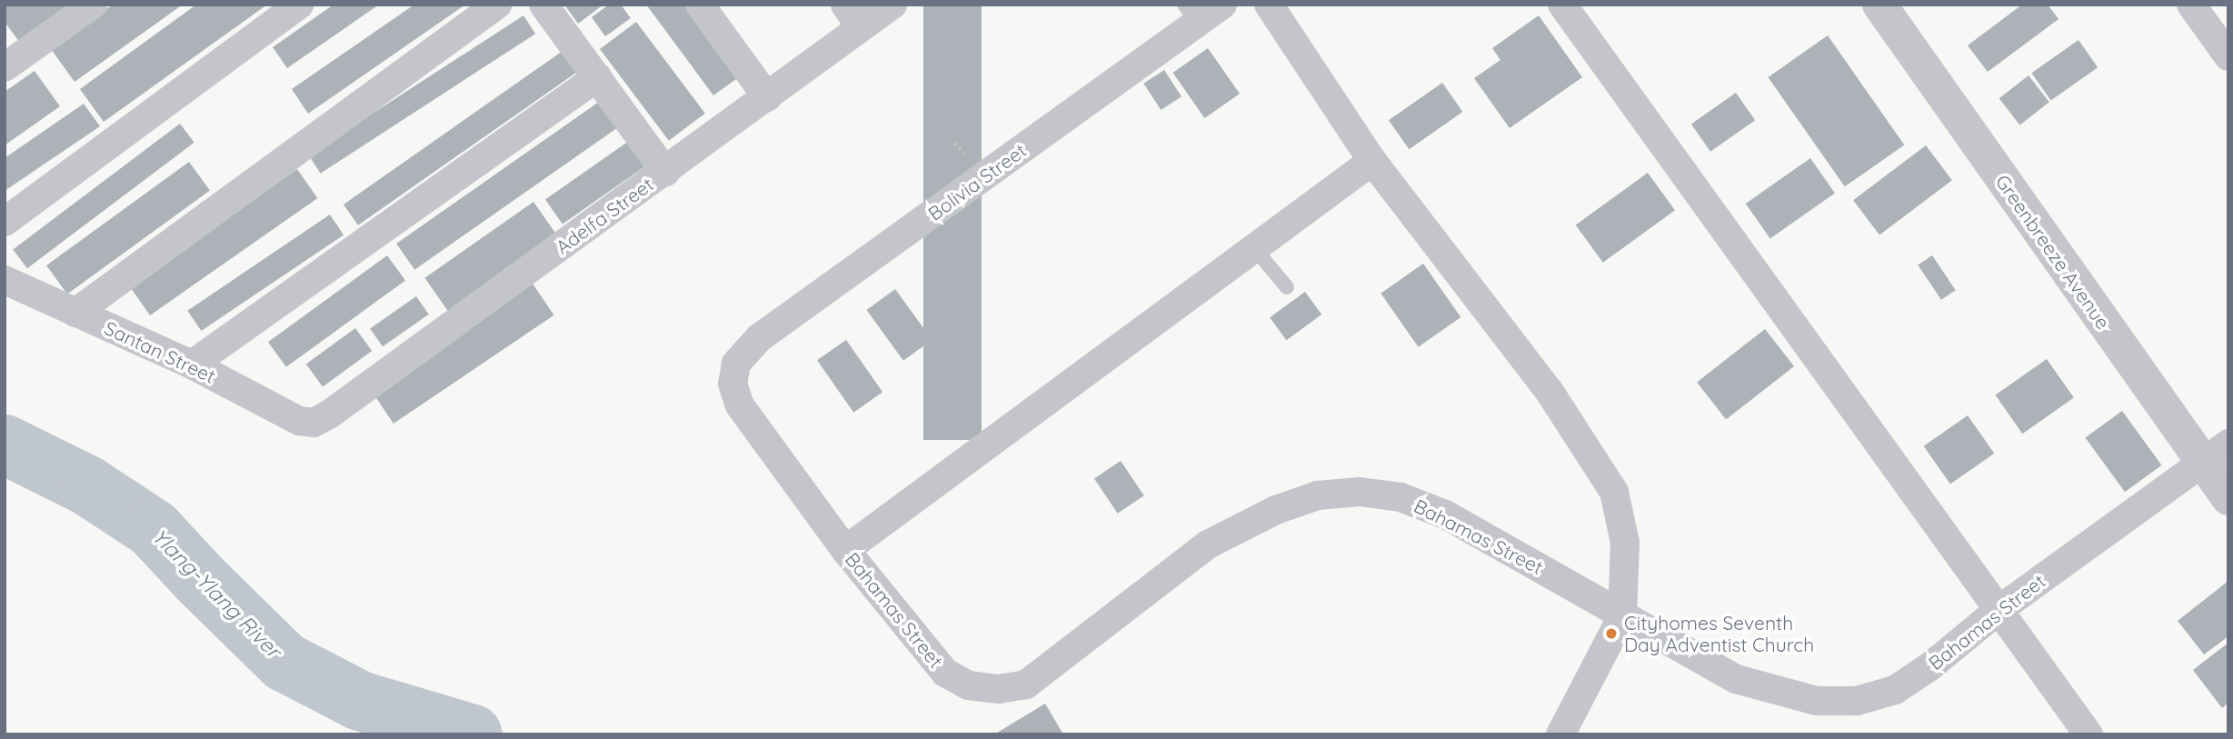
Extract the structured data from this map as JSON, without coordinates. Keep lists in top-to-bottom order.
{
  "streets": {
    "street": [
      "Bolivia Street",
      "Adelfa Street",
      "Greenbreeze Avenue",
      "Santan Street",
      "Bahamas Street"
    ]
  },
  "crossings": [
    ["Bolivia Street", "Bahamas Street"],
    ["Adelfa Street", "Santan Street"],
    ["Greenbreeze Avenue", "Bahamas Street"]
  ],
  "water": ["Ylang-Ylang River"],
  "places": ["Cityhomes Seventh Day Adventist Church"]
}
